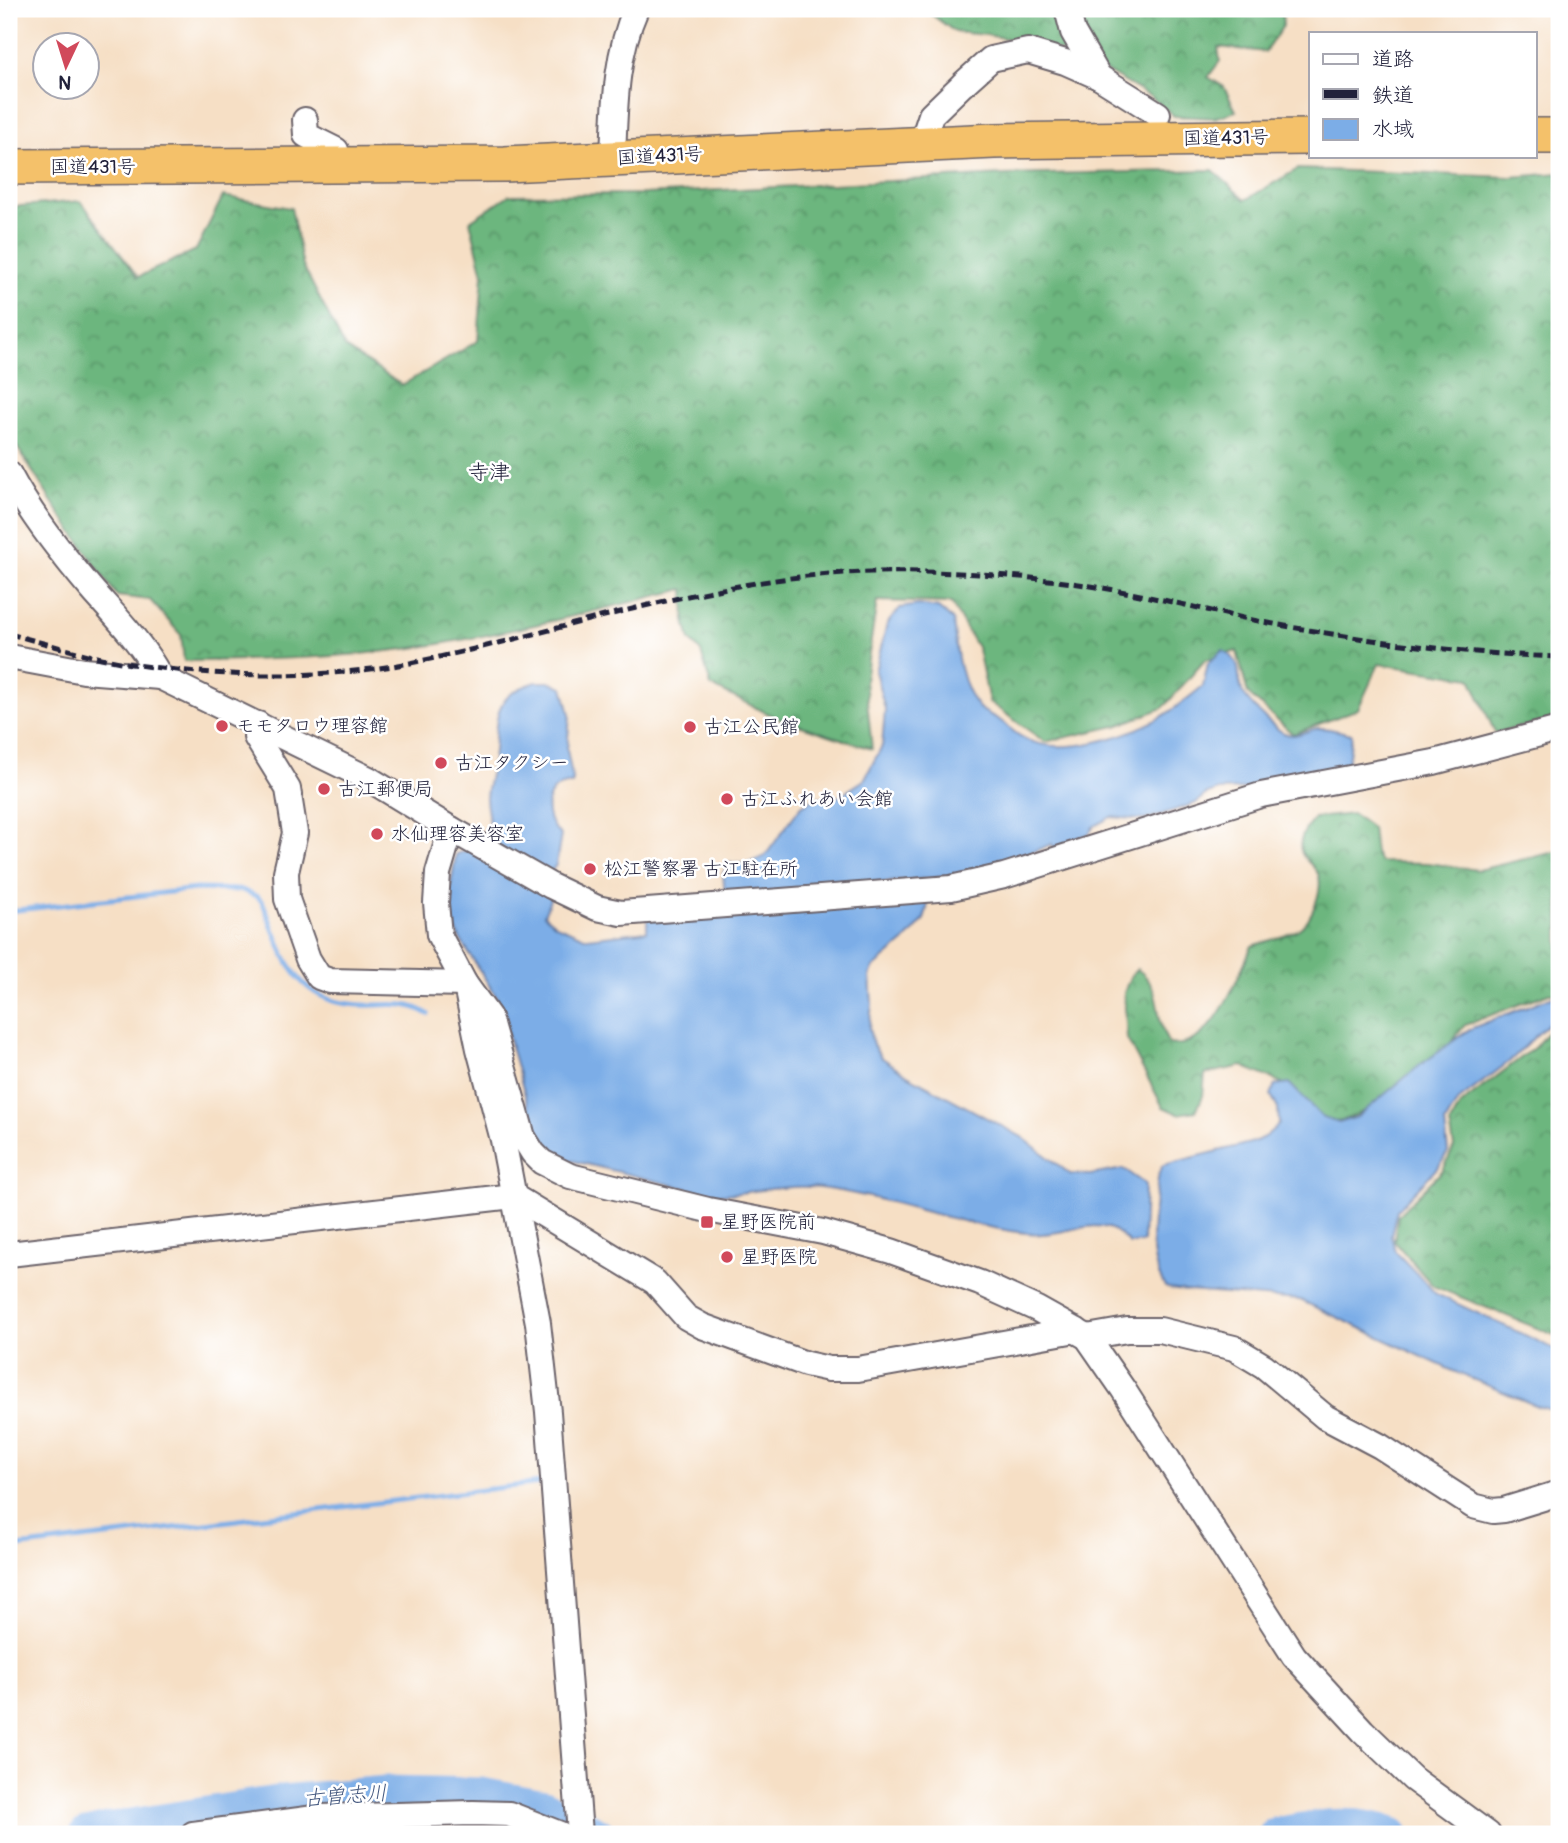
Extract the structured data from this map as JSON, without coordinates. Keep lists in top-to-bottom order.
{
  "streets": {
    "highway": ["国道431号"]
  },
  "districts": ["寺津"],
  "water": ["古曽志川"],
  "places": {
    "other": [
      "モモタロウ理容館",
      "古江公民館",
      "古江タクシー",
      "古江郵便局",
      "古江ふれあい会館",
      "水仙理容美容室",
      "松江警察署 古江駐在所",
      "星野医院"
    ],
    "transit": ["星野医院前"]
  },
  "legend": ["道路", "鉄道", "水域"],
  "north": "bottom"
}
